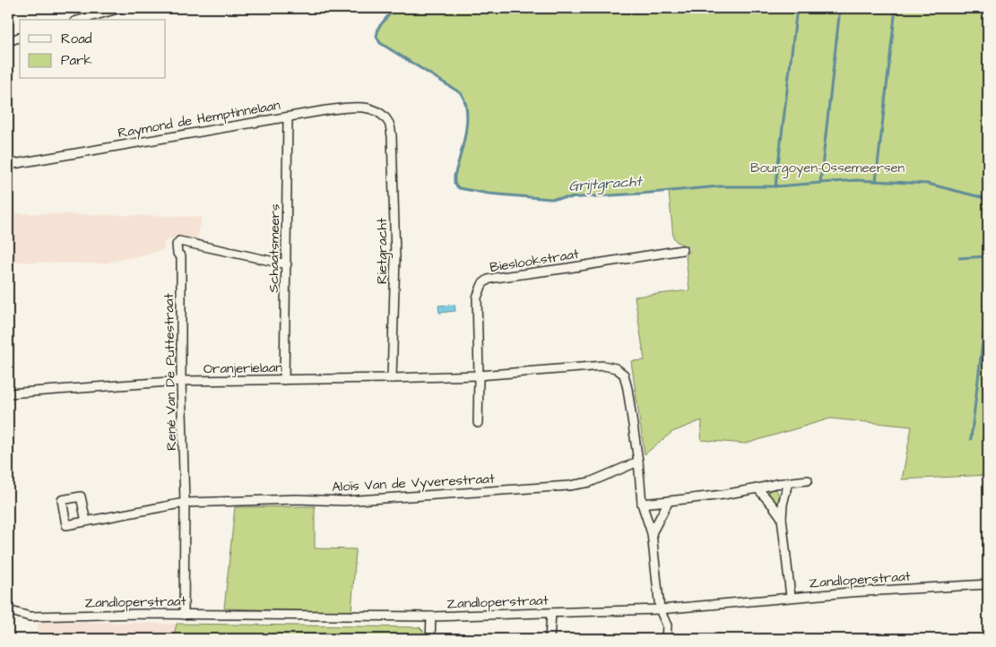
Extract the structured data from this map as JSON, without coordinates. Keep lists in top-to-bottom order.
{
  "streets": {
    "street": [
      "Raymond de Hemptinnelaan",
      "Schaatsmeers",
      "Rietgracht",
      "Bieslookstraat",
      "Oranjerielaan",
      "René Van De Puttestraat",
      "Aloïs Van de Vyverestraat",
      "Zandloperstraat"
    ]
  },
  "crossings": [
    ["Raymond de Hemptinnelaan", "Schaatsmeers"],
    ["Raymond de Hemptinnelaan", "Rietgracht"],
    ["Schaatsmeers", "Oranjerielaan"],
    ["Schaatsmeers", "René Van De Puttestraat"],
    ["Rietgracht", "Oranjerielaan"],
    ["Bieslookstraat", "Oranjerielaan"],
    ["Oranjerielaan", "René Van De Puttestraat"],
    ["Oranjerielaan", "Aloïs Van de Vyverestraat"],
    ["René Van De Puttestraat", "Aloïs Van de Vyverestraat"],
    ["René Van De Puttestraat", "Zandloperstraat"]
  ],
  "water": ["Grijtgracht"],
  "parks": ["Bourgoyen-Ossemeersen"],
  "legend": ["Road", "Park"]
}
